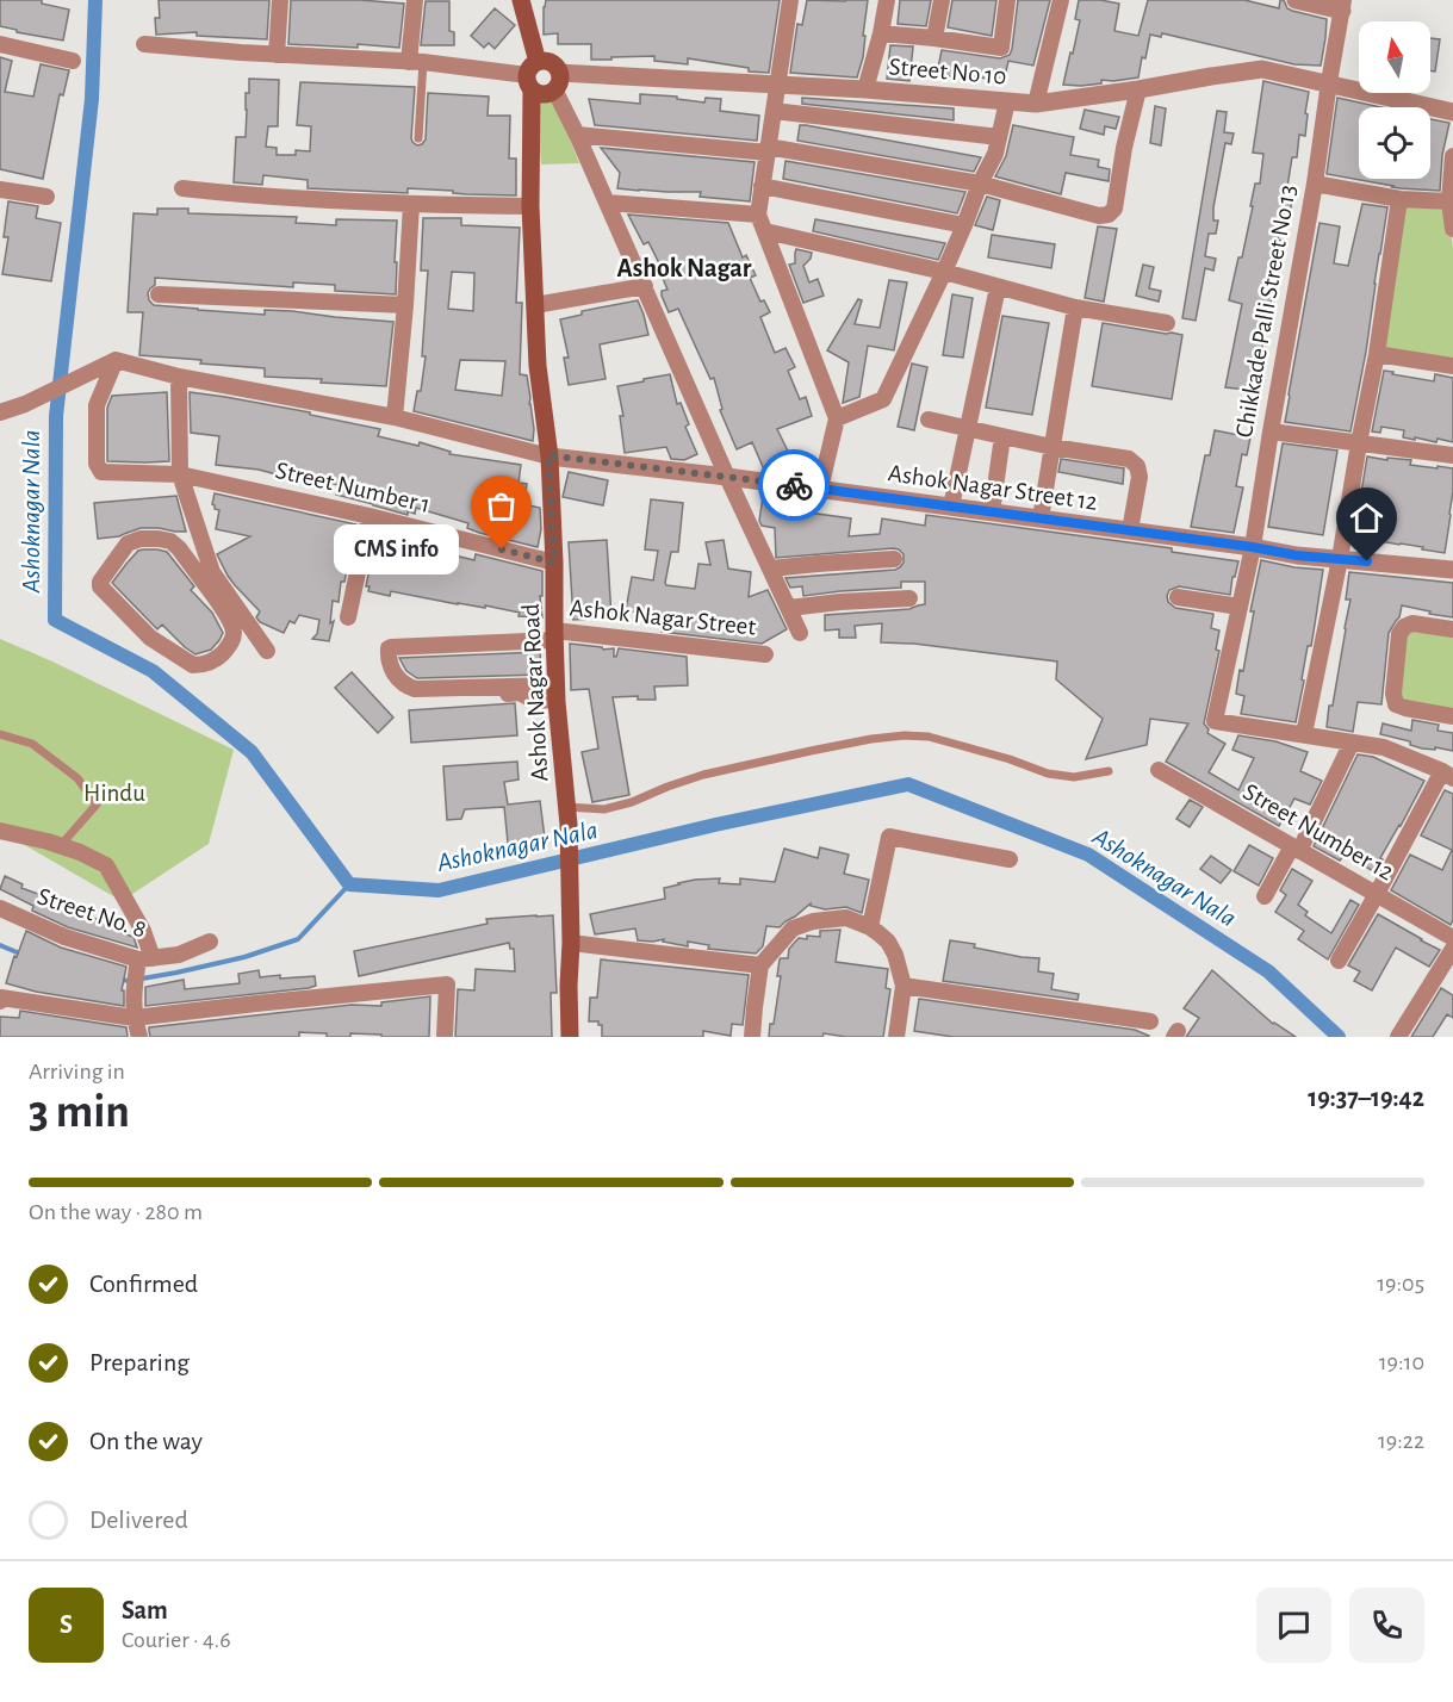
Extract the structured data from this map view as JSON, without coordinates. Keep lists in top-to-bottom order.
{
  "streets": {
    "main road": ["Ashok Nagar Road"],
    "street": [
      "Street No 10",
      "Chikkade Palli Street No 13",
      "Street Number 1",
      "Ashok Nagar Street 12",
      "Ashok Nagar Street",
      "Street Number 12",
      "Street No. 8"
    ]
  },
  "crossings": [
    ["Street No 10", "Chikkade Palli Street No 13"],
    ["Chikkade Palli Street No 13", "Ashok Nagar Street 12"],
    ["Street Number 1", "Ashok Nagar Road"],
    ["Ashok Nagar Street 12", "Ashok Nagar Road"],
    ["Ashok Nagar Street", "Ashok Nagar Road"]
  ],
  "districts": ["Ashok Nagar"],
  "water": ["Ashoknagar Nala"],
  "parks": ["Hindu"],
  "places": ["CMS info"],
  "north": "top",
  "page": {
    "bubble": "CMS info",
    "heading": ["3 min", "Arriving in", "19:37–19:42"],
    "panel": ["Sam", "Courier · 4.6"],
    "bar": "On the way · 280 m",
    "list": [
      ["Confirmed", "19:05"],
      ["Preparing", "19:10"],
      ["On the way", "19:22"],
      "Delivered"
    ],
    "round": "S"
  }
}
